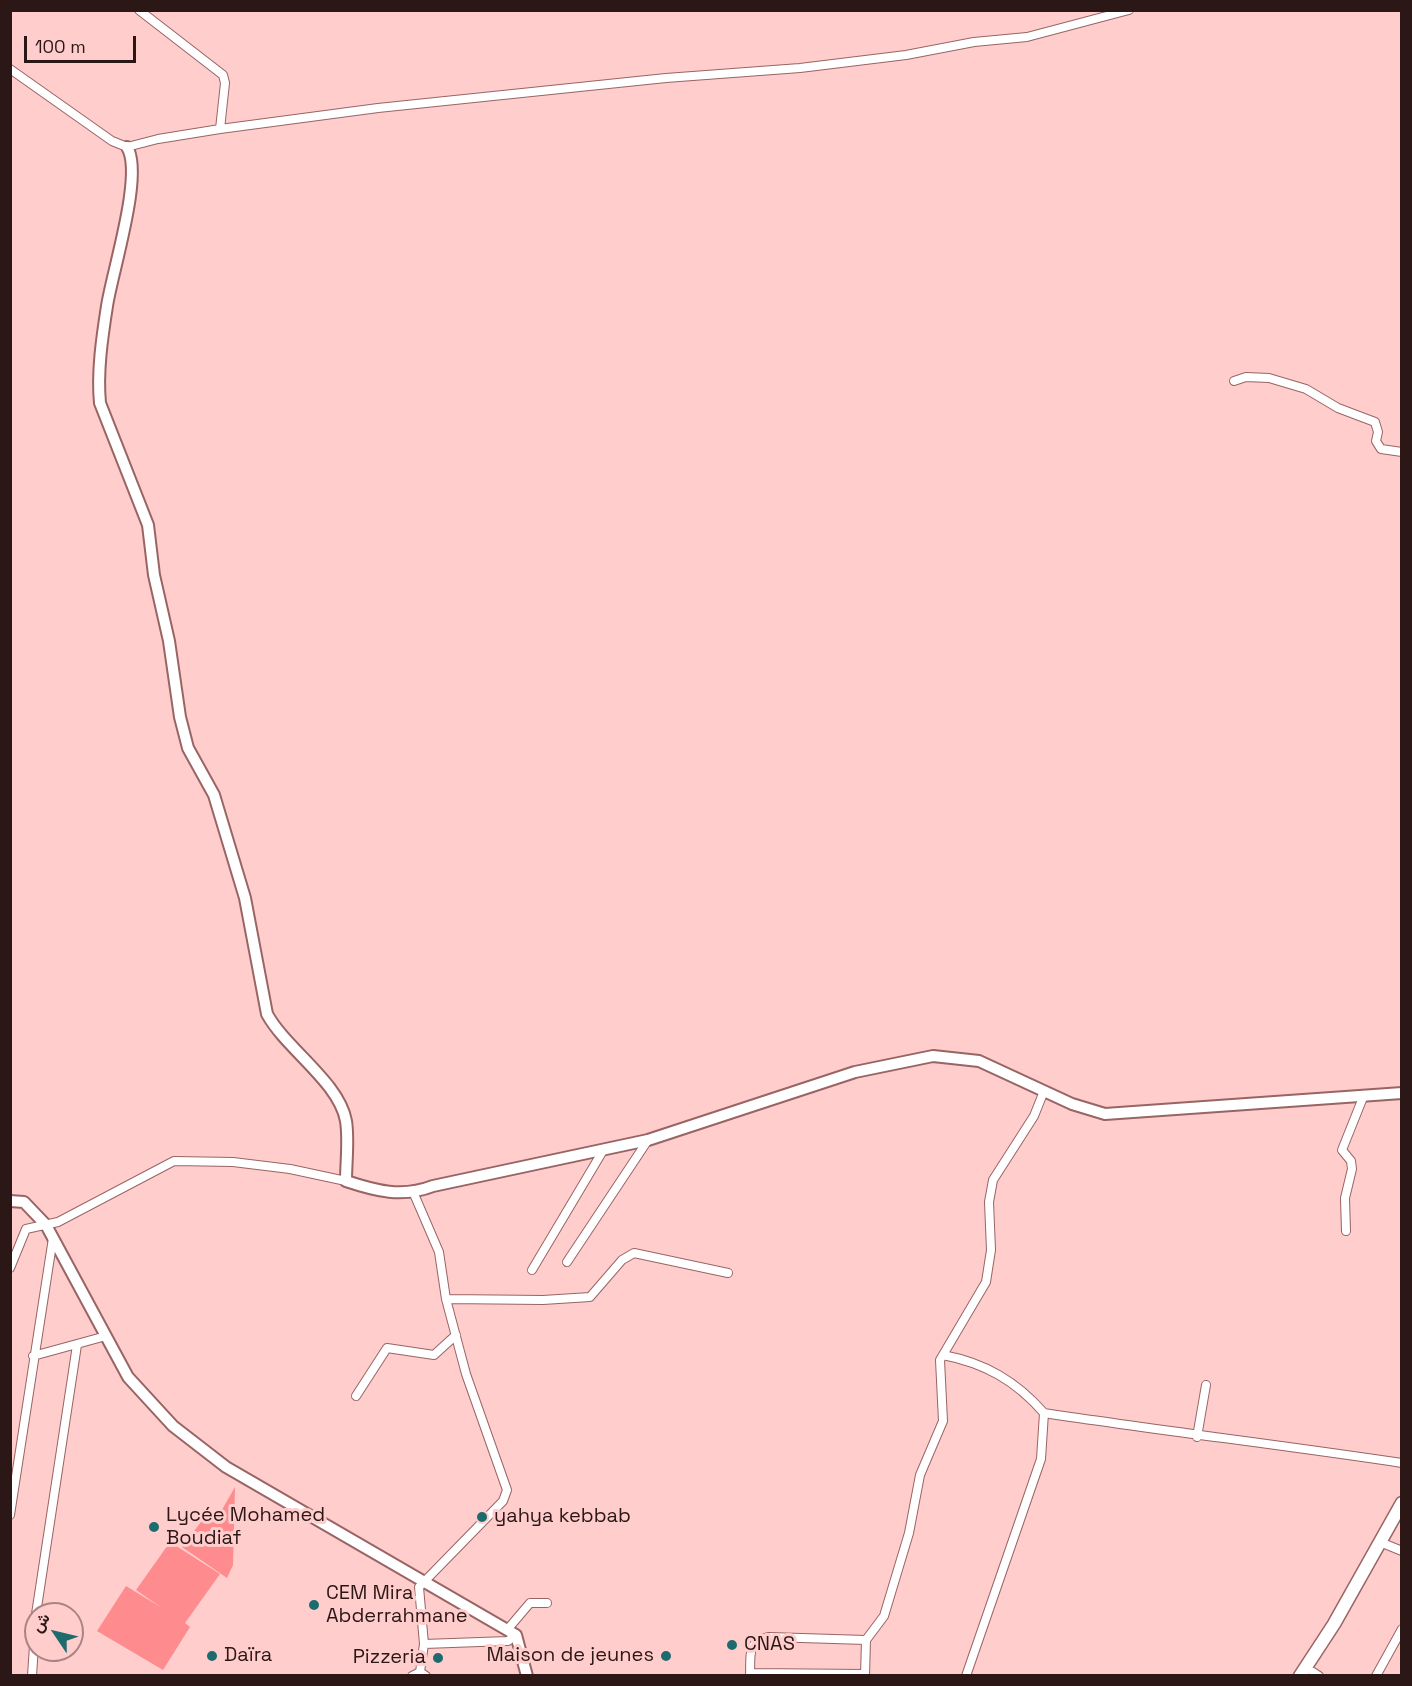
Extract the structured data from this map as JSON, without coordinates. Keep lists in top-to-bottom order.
{
  "places": [
    "yahya kebbab",
    "Lycée Mohamed Boudiaf",
    "CEM Mira Abderrahmane",
    "CNAS",
    "Daïra",
    "Maison de jeunes",
    "Pizzeria"
  ],
  "scale_bar": "100 m",
  "north": "top left"
}
